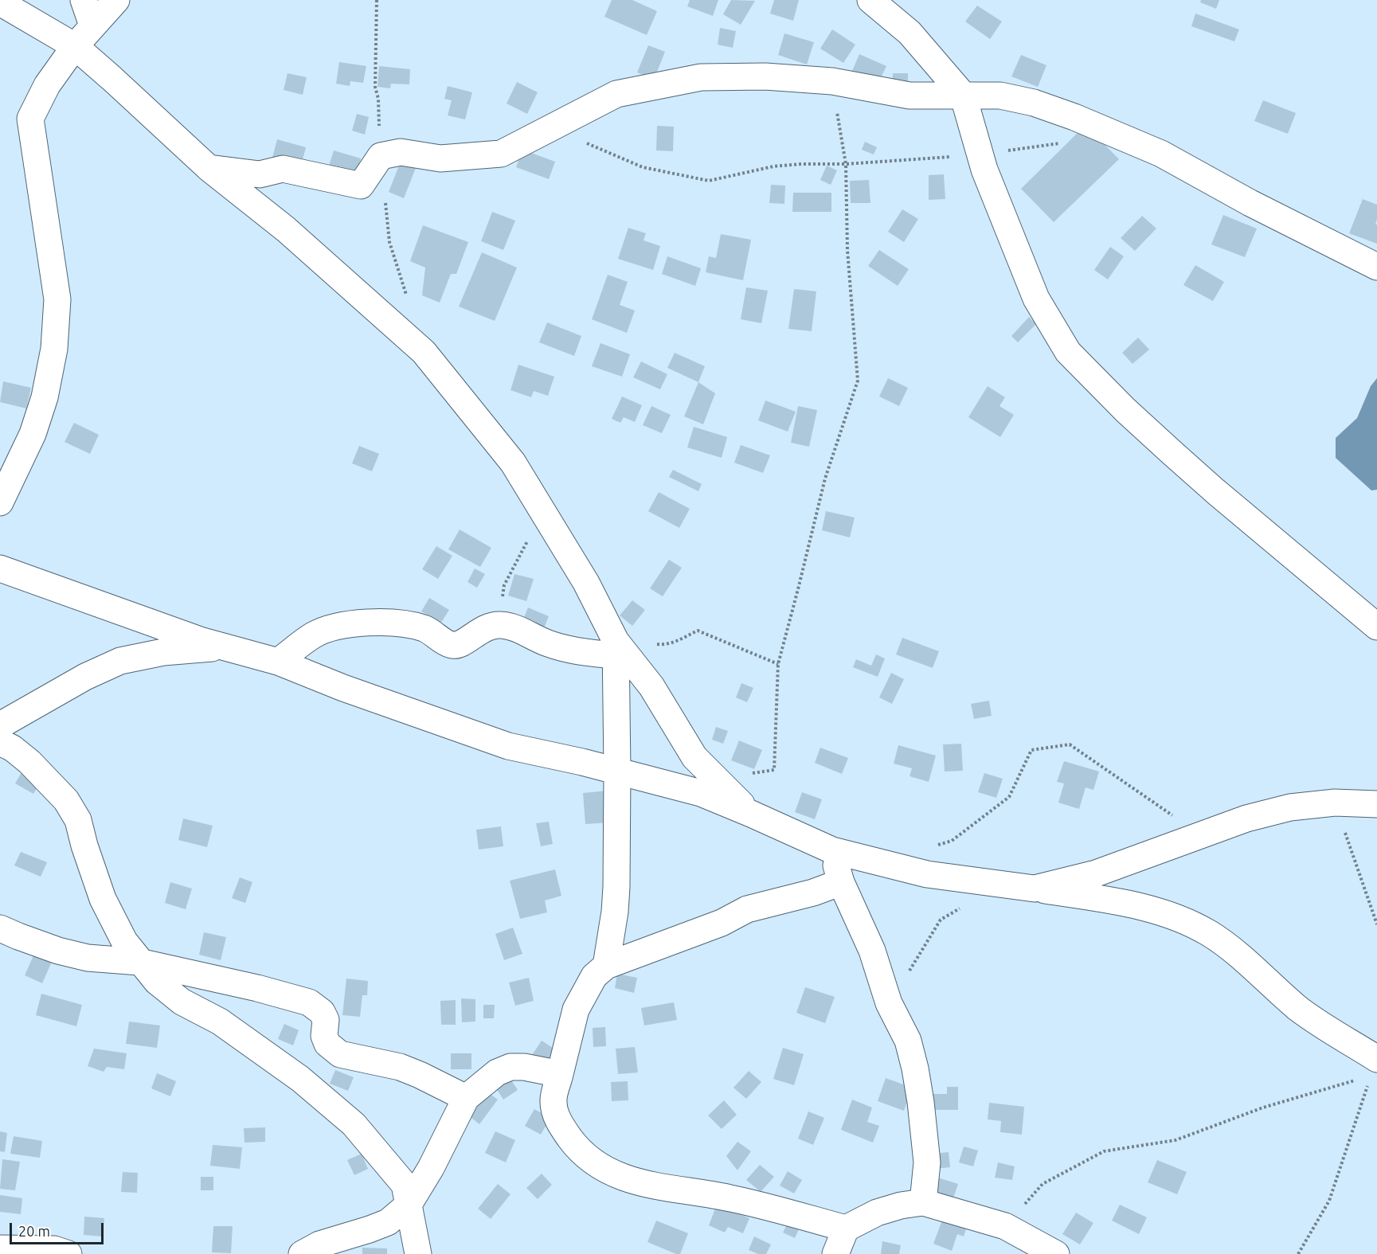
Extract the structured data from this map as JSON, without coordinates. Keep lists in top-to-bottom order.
{
  "scale_bar": "20 m"
}
